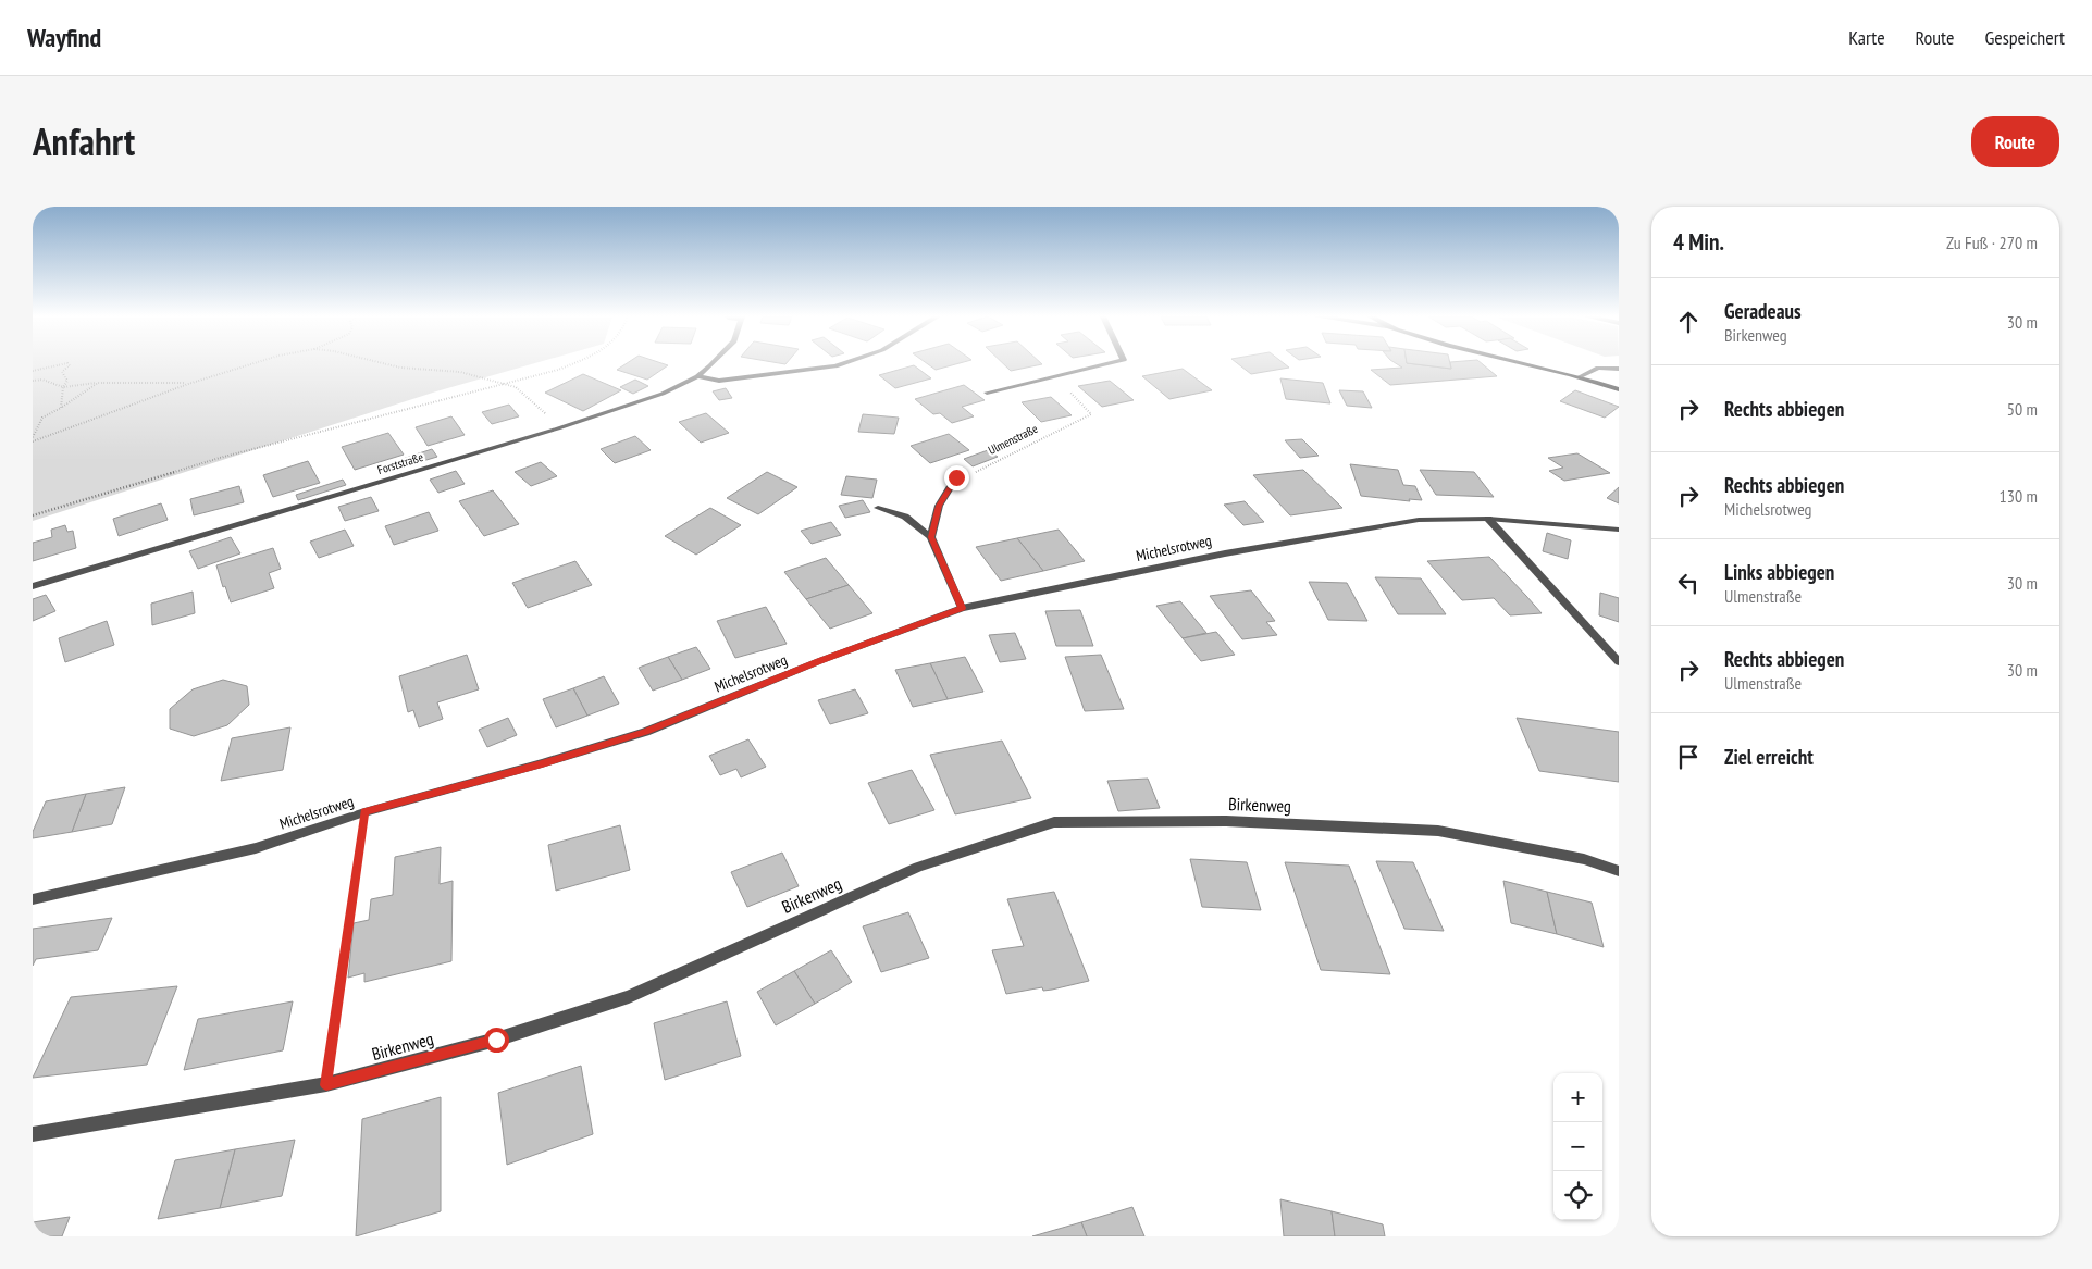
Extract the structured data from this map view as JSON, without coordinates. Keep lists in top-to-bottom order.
{
  "streets": {
    "street": ["Forststraße", "Michelsrotweg", "Birkenweg"],
    "path": ["Ulmenstraße"]
  },
  "page": {
    "header": "Wayfind",
    "nav": ["Karte", "Route", "Gespeichert"],
    "title": "Anfahrt",
    "buttons": "Route",
    "heading": ["4 Min.", "Zu Fuß · 270 m"],
    "list": [
      ["Geradeaus", "Birkenweg", "30 m"],
      ["Rechts abbiegen", "50 m"],
      ["Rechts abbiegen", "Michelsrotweg", "130 m"],
      ["Links abbiegen", "Ulmenstraße", "30 m"],
      ["Rechts abbiegen", "Ulmenstraße", "30 m"],
      "Ziel erreicht"
    ],
    "map_buttons": ["+", "−"]
  }
}
